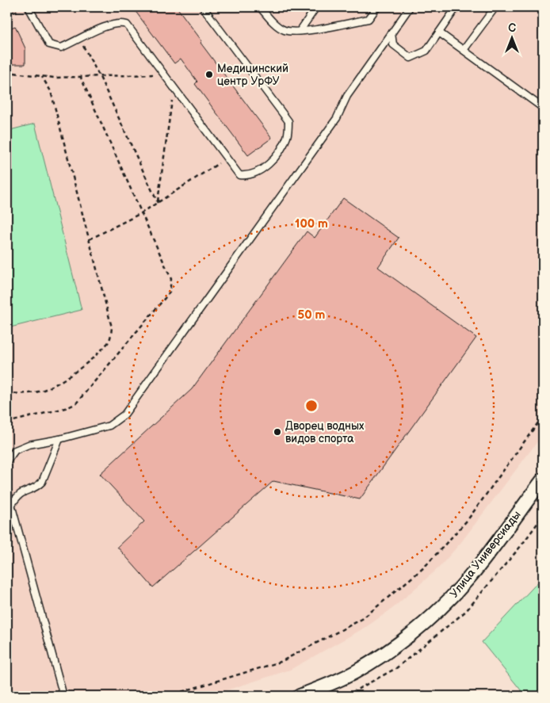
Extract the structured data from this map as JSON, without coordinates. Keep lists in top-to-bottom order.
{
  "streets": {
    "street": ["Улица Универсиады"]
  },
  "places": ["Медицинский центр УрФУ", "Дворец водных видов спорта"],
  "north": "top",
  "rings": ["100 m", "50 m"]
}
